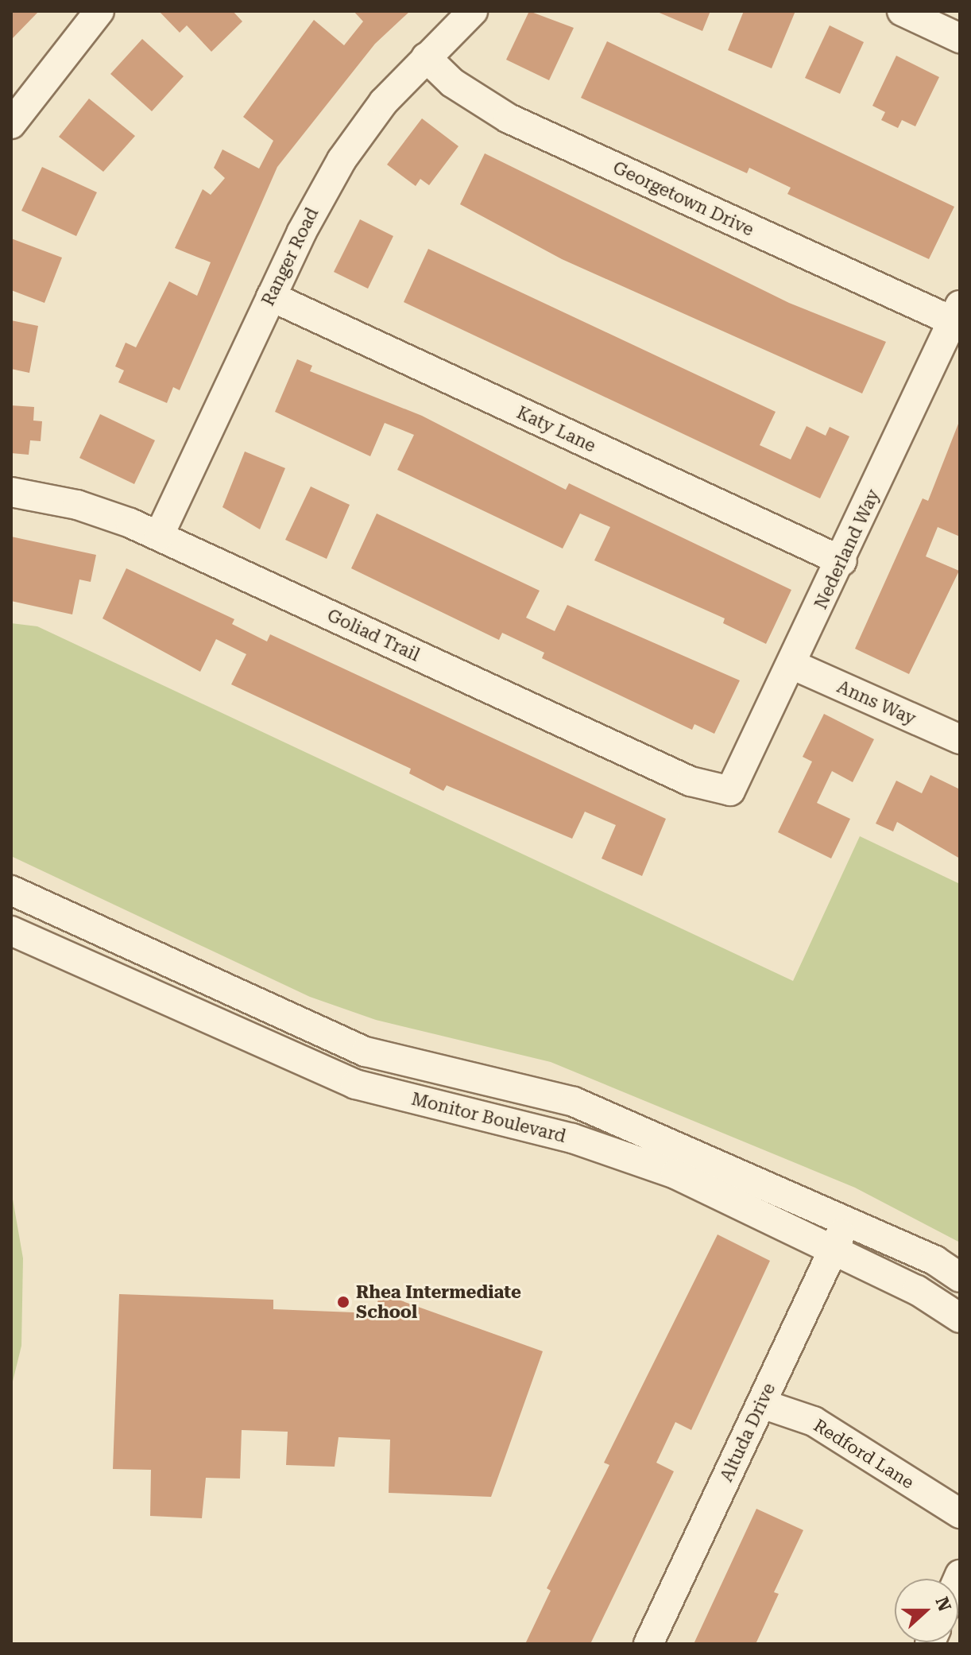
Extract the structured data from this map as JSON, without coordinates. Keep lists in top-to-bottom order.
{
  "streets": {
    "street": [
      "Georgetown Drive",
      "Ranger Road",
      "Katy Lane",
      "Nederland Way",
      "Goliad Trail",
      "Anns Way",
      "Monitor Boulevard",
      "Altuda Drive",
      "Redford Lane"
    ]
  },
  "crossings": [
    ["Georgetown Drive", "Ranger Road"],
    ["Georgetown Drive", "Nederland Way"],
    ["Ranger Road", "Katy Lane"],
    ["Ranger Road", "Goliad Trail"],
    ["Katy Lane", "Nederland Way"],
    ["Nederland Way", "Goliad Trail"],
    ["Nederland Way", "Anns Way"],
    ["Monitor Boulevard", "Altuda Drive"],
    ["Altuda Drive", "Redford Lane"]
  ],
  "places": ["Rhea Intermediate School"],
  "north": "right"
}
